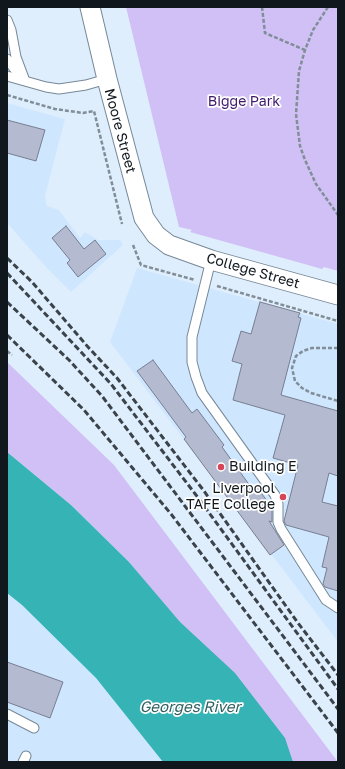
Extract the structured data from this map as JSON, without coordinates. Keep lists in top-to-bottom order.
{
  "streets": {
    "street": ["Moore Street", "College Street"]
  },
  "crossings": [
    ["Moore Street", "College Street"]
  ],
  "water": ["Georges River"],
  "parks": ["Bigge Park"],
  "places": ["Building E", "Liverpool TAFE College"]
}
